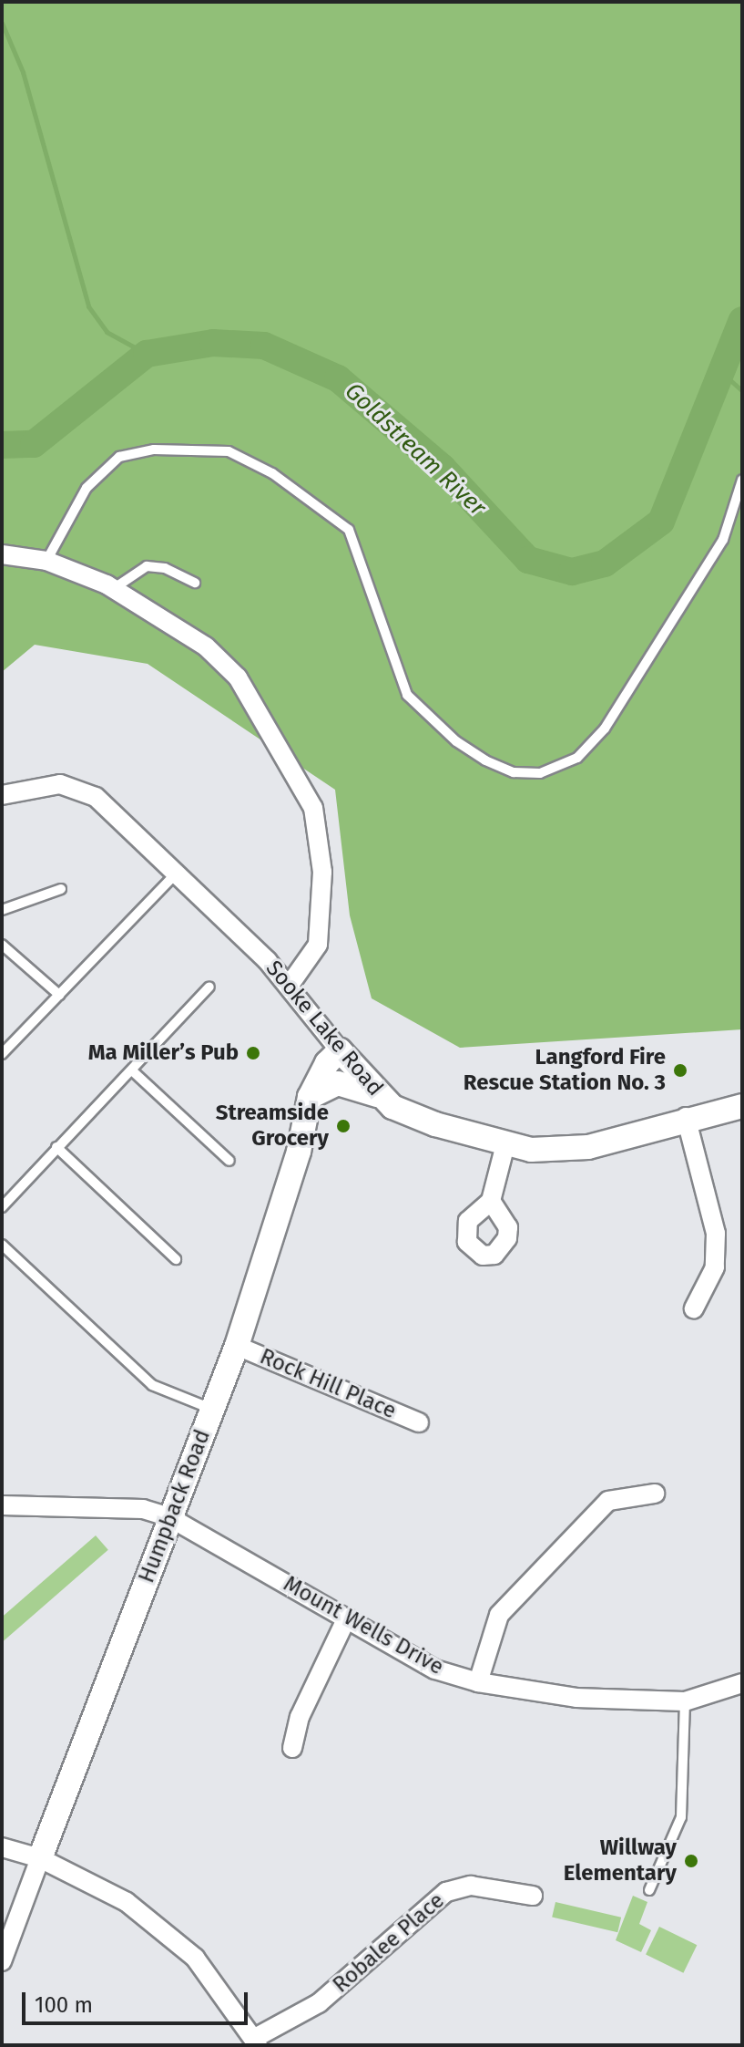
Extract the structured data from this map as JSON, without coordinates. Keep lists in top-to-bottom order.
{
  "streets": {
    "street": [
      "Sooke Lake Road",
      "Rock Hill Place",
      "Humpback Road",
      "Mount Wells Drive",
      "Robalee Place"
    ]
  },
  "crossings": [
    ["Sooke Lake Road", "Humpback Road"],
    ["Rock Hill Place", "Humpback Road"],
    ["Humpback Road", "Mount Wells Drive"]
  ],
  "water": ["Goldstream River"],
  "places": [
    "Ma Miller’s Pub",
    "Langford Fire Rescue Station No. 3",
    "Streamside Grocery",
    "Willway Elementary"
  ],
  "scale_bar": "100 m"
}
